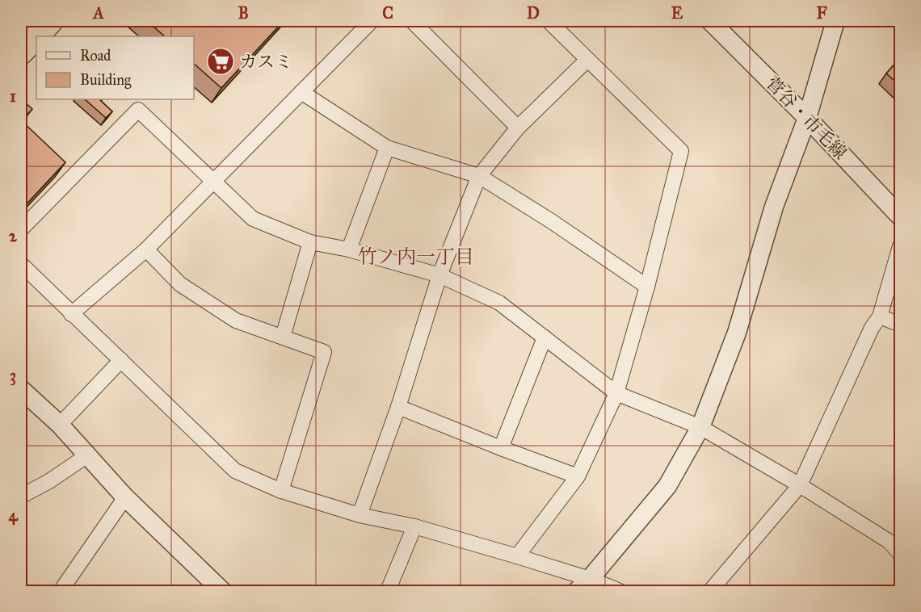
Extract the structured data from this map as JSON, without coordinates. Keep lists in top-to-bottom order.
{
  "streets": {
    "street": ["菅谷・市毛線"]
  },
  "districts": ["竹ノ内一丁目"],
  "places": {
    "supermarket": ["カスミ"]
  },
  "legend": ["Road", "Building"],
  "grid": {
    "columns": [
      "A",
      "B",
      "C",
      "D",
      "E",
      "F"
    ],
    "rows": [
      "1",
      "2",
      "3",
      "4"
    ]
  }
}
